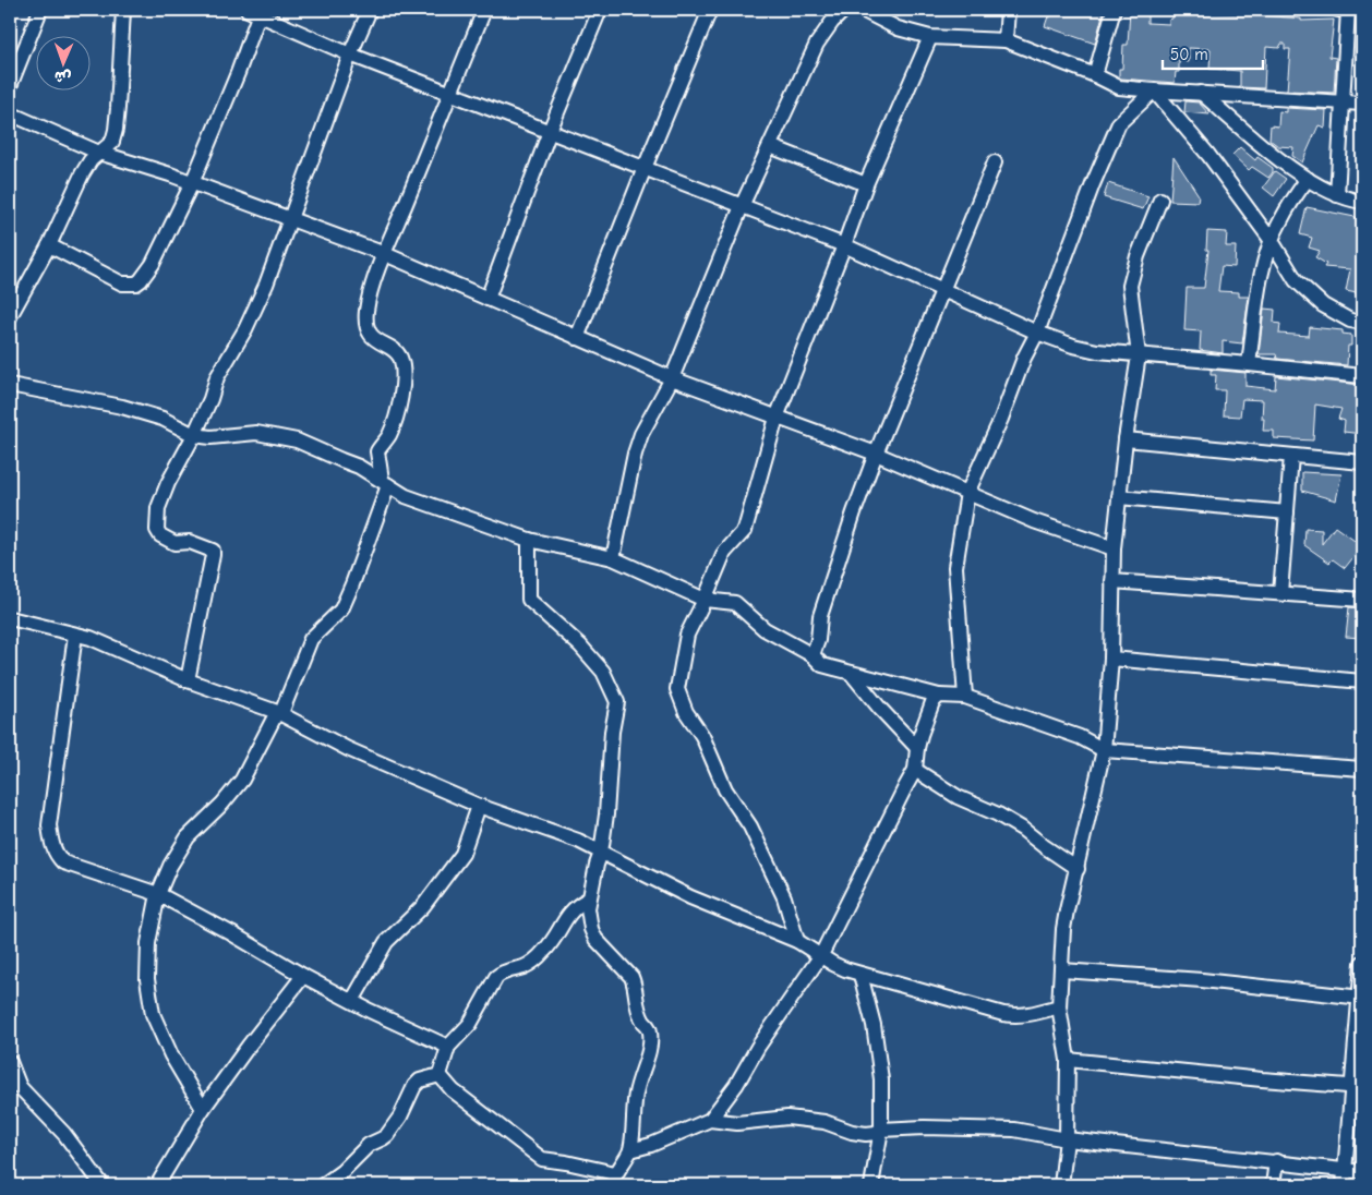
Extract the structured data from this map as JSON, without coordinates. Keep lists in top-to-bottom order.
{
  "scale_bar": "50 m",
  "north": "bottom"
}
